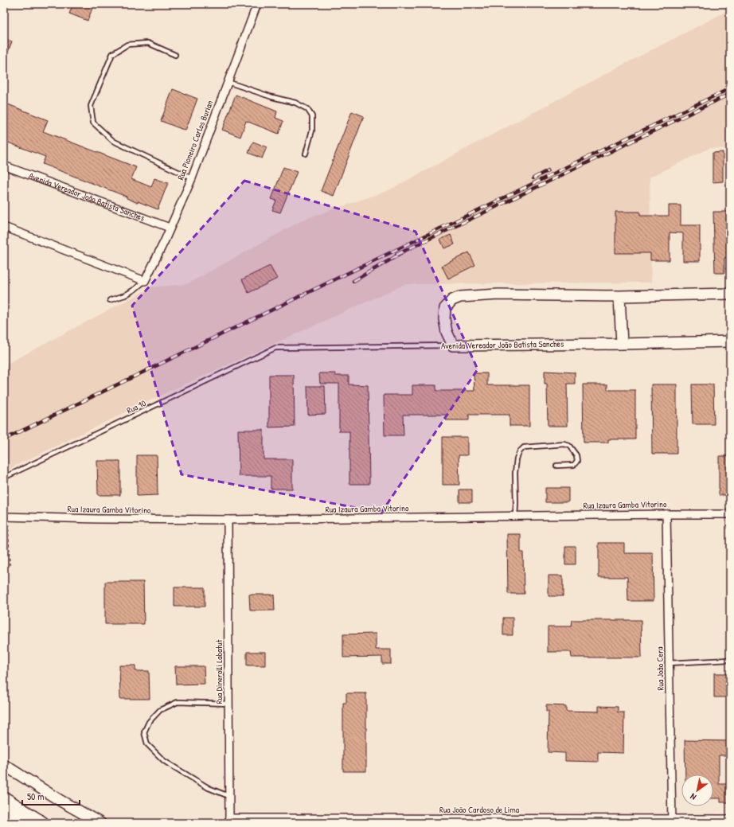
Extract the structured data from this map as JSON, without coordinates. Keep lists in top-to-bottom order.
{
  "streets": {
    "street": [
      "Rua Pioneiro Carlos Burian",
      "Avenida Vereador João Batista Sanches",
      "Rua Izaura Gamba Vitorino",
      "Rua João Cera",
      "Rua Dinerolli Labatut",
      "Rua João Cardoso de Lima"
    ],
    "lane": ["Rua 10"]
  },
  "crossings": [
    ["Rua Pioneiro Carlos Burian", "Avenida Vereador João Batista Sanches"],
    ["Avenida Vereador João Batista Sanches", "Rua 10"],
    ["Rua Izaura Gamba Vitorino", "Rua João Cera"],
    ["Rua Izaura Gamba Vitorino", "Rua Dinerolli Labatut"],
    ["Rua João Cera", "Rua João Cardoso de Lima"],
    ["Rua Dinerolli Labatut", "Rua João Cardoso de Lima"]
  ],
  "scale_bar": "50 m",
  "north": "bottom left"
}
